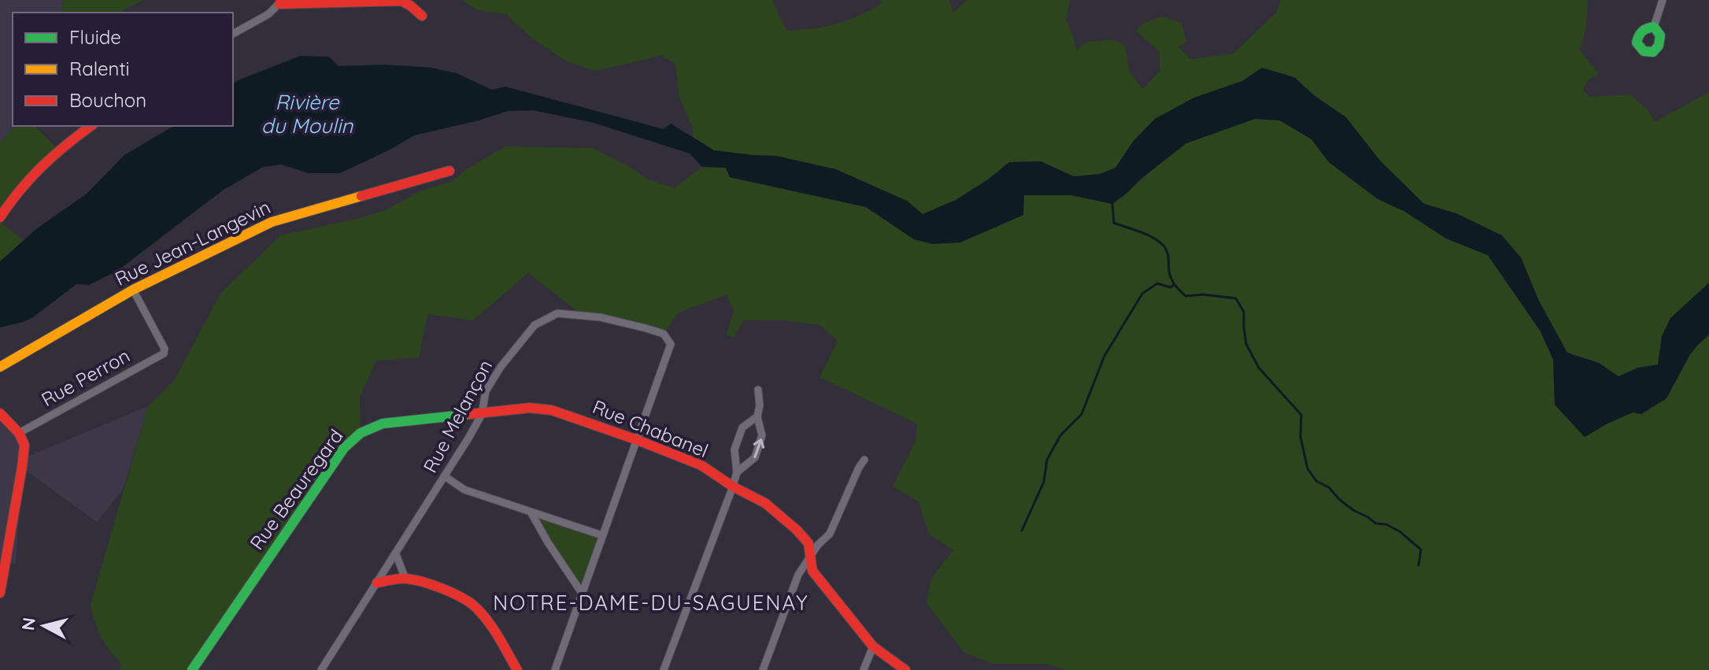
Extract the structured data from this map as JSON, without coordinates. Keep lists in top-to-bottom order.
{
  "streets": {
    "street": [
      "Rue Jean-Langevin",
      "Rue Perron",
      "Rue Melançon",
      "Rue Chabanel",
      "Rue Beauregard"
    ]
  },
  "crossings": [
    ["Rue Jean-Langevin", "Rue Perron"],
    ["Rue Melançon", "Rue Chabanel"],
    ["Rue Melançon", "Rue Beauregard"],
    ["Rue Chabanel", "Rue Beauregard"]
  ],
  "districts": ["NOTRE-DAME-DU-SAGUENAY"],
  "water": ["Rivière du Moulin"],
  "legend": ["Fluide", "Ralenti", "Bouchon"],
  "north": "left"
}
